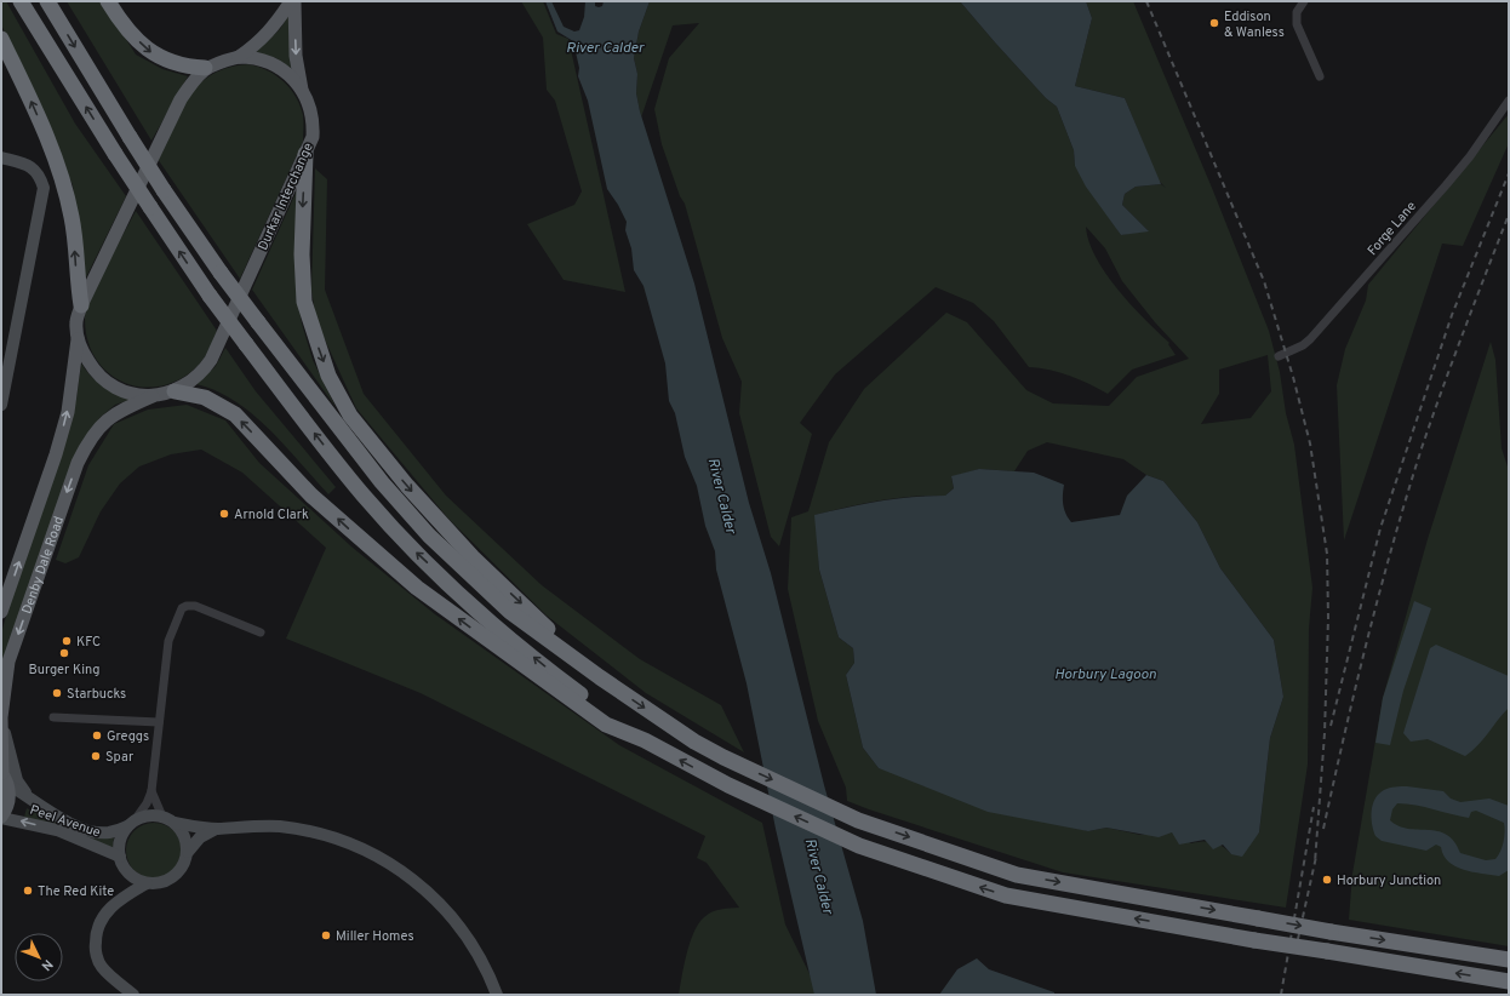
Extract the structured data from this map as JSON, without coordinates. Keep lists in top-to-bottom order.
{
  "streets": {
    "main road": ["Durkar Interchange", "Denby Dale Road"],
    "street": ["Forge Lane", "Peel Avenue"]
  },
  "crossings": [
    ["Durkar Interchange", "Denby Dale Road"],
    ["Denby Dale Road", "Peel Avenue"]
  ],
  "water": ["River Calder", "Horbury Lagoon"],
  "places": [
    "Eddison & Wanless",
    "Arnold Clark",
    "KFC",
    "Burger King",
    "Starbucks",
    "Greggs",
    "Spar",
    "Horbury Junction",
    "The Red Kite",
    "Miller Homes"
  ],
  "north": "bottom right"
}
